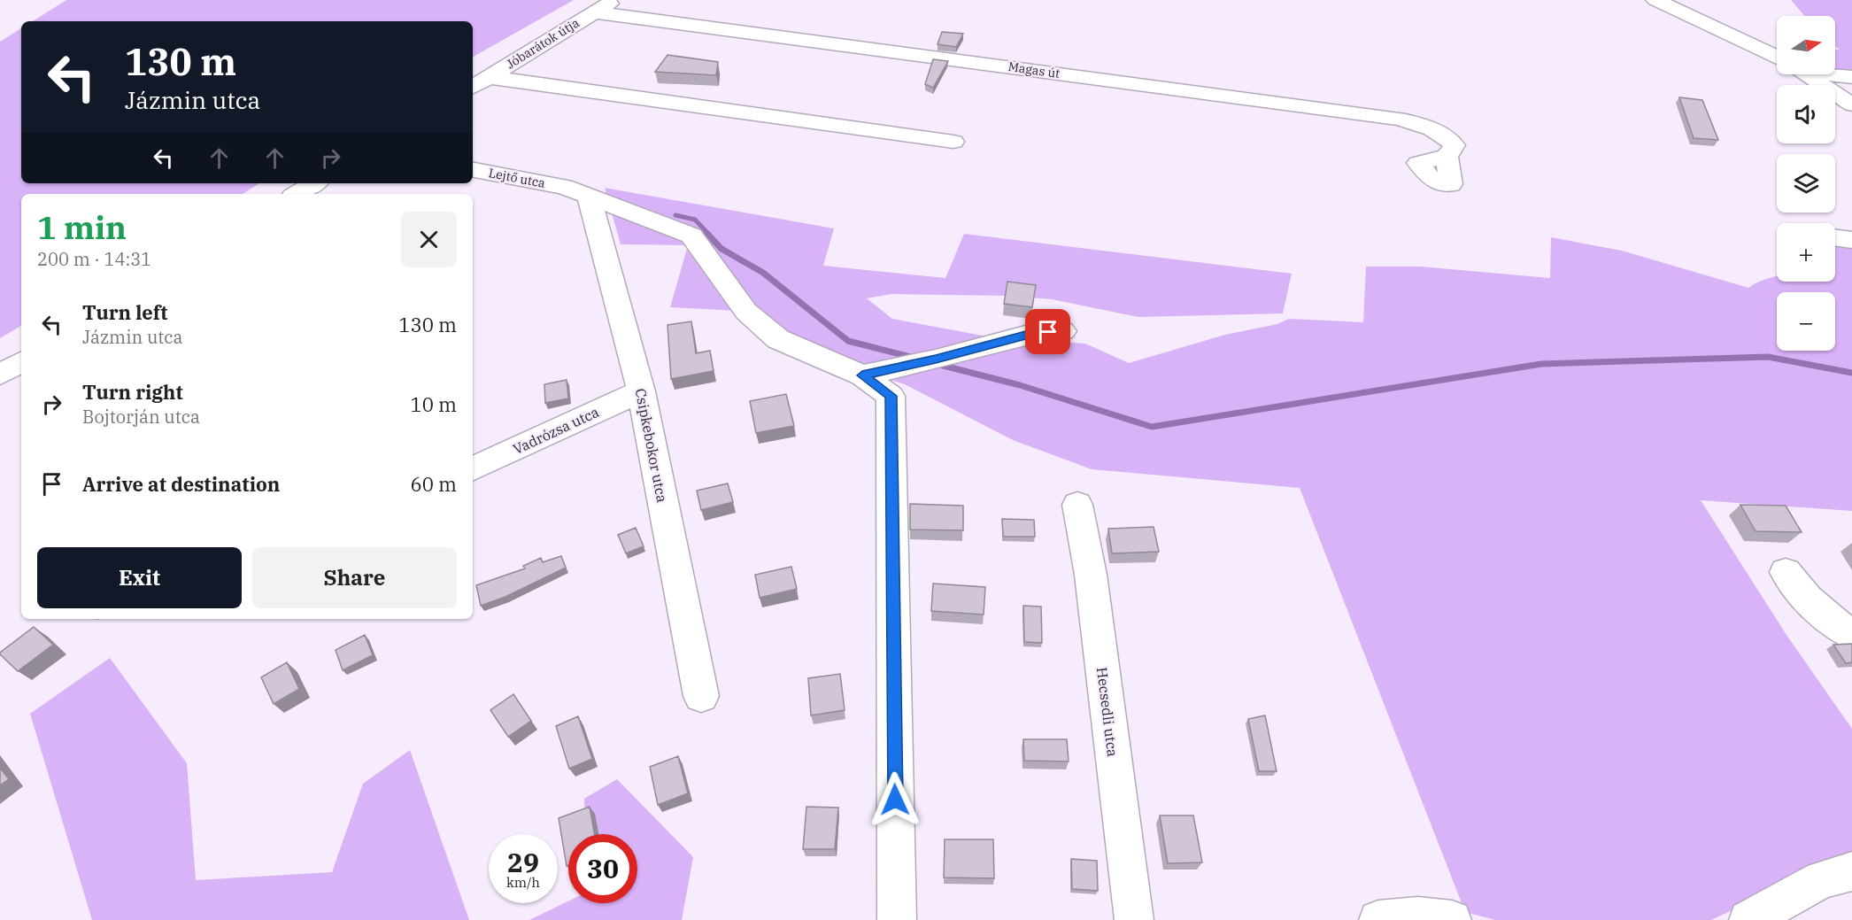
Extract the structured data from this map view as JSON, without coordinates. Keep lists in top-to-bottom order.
{
  "streets": {
    "street": [
      "Jóbarátok útja",
      "Magas út",
      "Lejtő utca",
      "Vadrózsa utca",
      "Csipkebokor utca",
      "Hecsedli utca"
    ]
  },
  "crossings": [
    ["Jóbarátok útja", "Magas út"],
    ["Lejtő utca", "Csipkebokor utca"],
    ["Vadrózsa utca", "Csipkebokor utca"]
  ],
  "north": "right",
  "page": {
    "map_buttons": ["+", "−"],
    "turn": ["130 m", "Jázmin utca"],
    "heading": ["1 min", "200 m · 14:31"],
    "list": [
      {
        "name": "Turn left",
        "note": "Jázmin utca",
        "value": "130 m"
      },
      {
        "name": "Turn right",
        "note": "Bojtorján utca",
        "value": "10 m"
      },
      {
        "name": "Arrive at destination",
        "value": "60 m"
      }
    ],
    "buttons": ["Exit", "Share"],
    "speed": "29 km/h",
    "limit": "30"
  }
}
